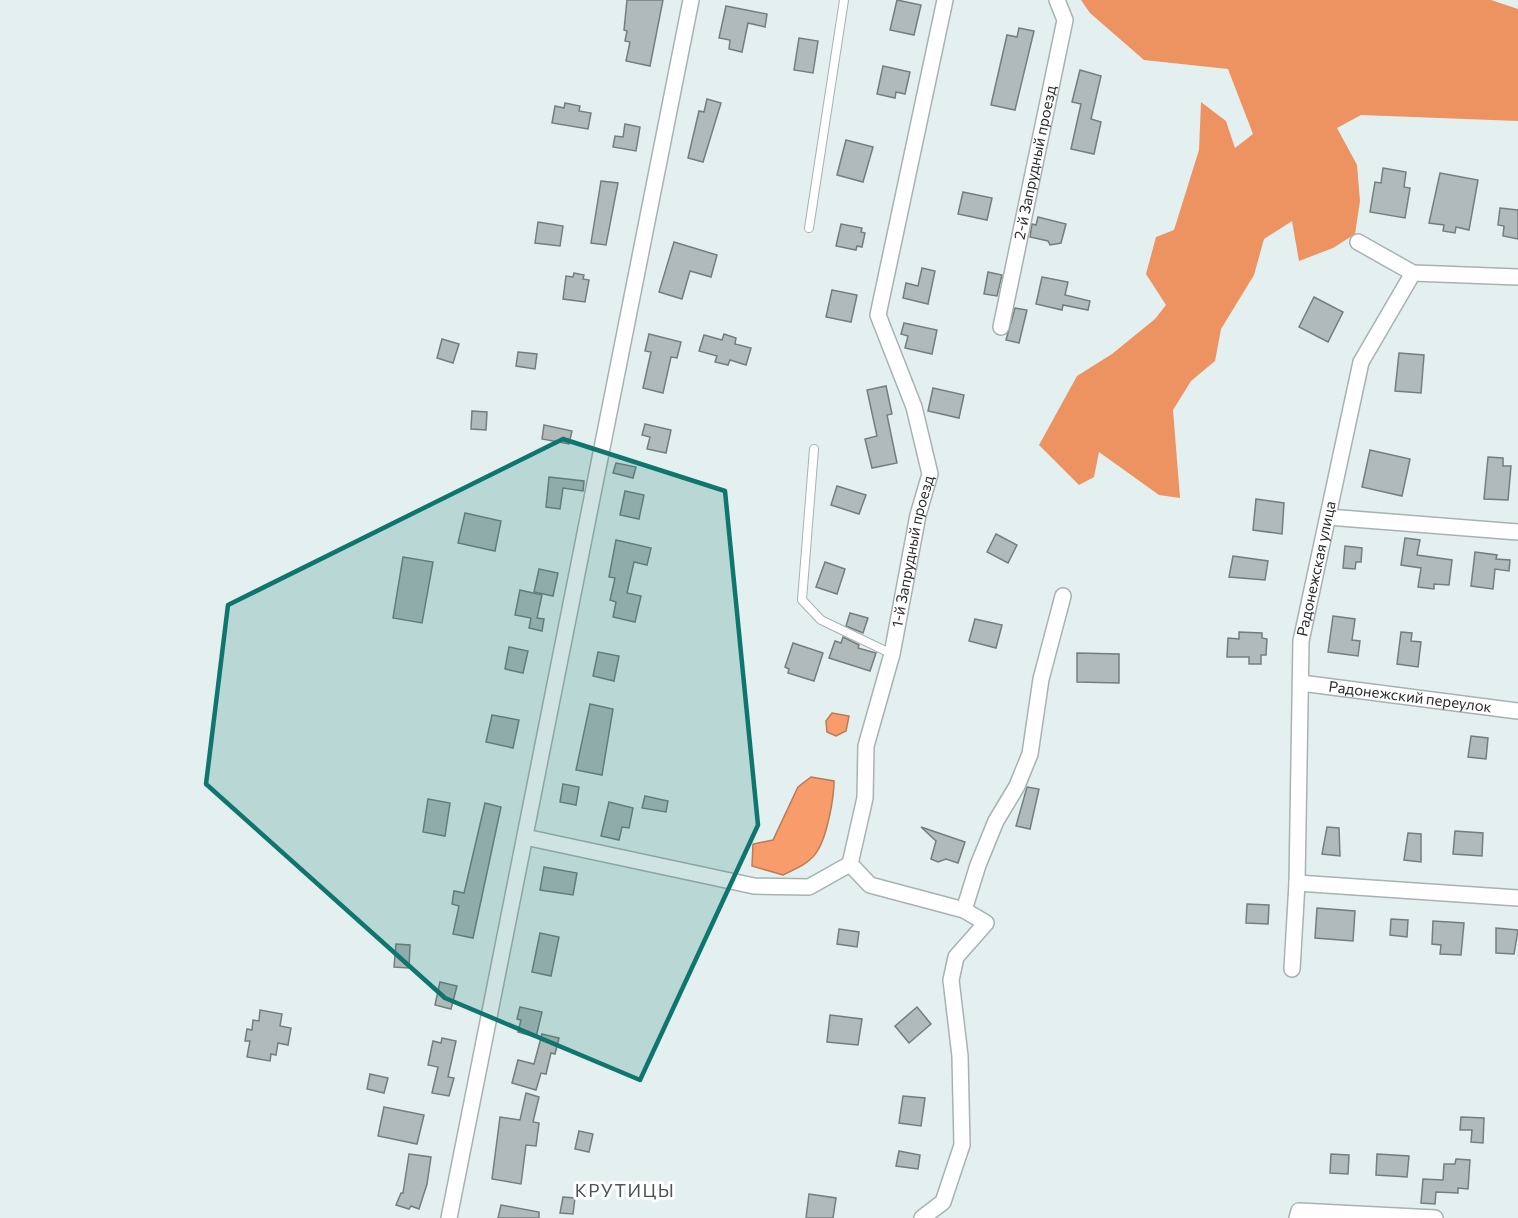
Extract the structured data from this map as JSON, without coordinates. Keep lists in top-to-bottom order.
{
  "streets": {
    "street": [
      "2-й Запрудный проезд",
      "1-й Запрудный проезд",
      "Радонежская улица",
      "Радонежский переулок"
    ]
  },
  "crossings": [
    ["Радонежская улица", "Радонежский переулок"]
  ],
  "districts": ["КРУТИЦЫ"]
}
